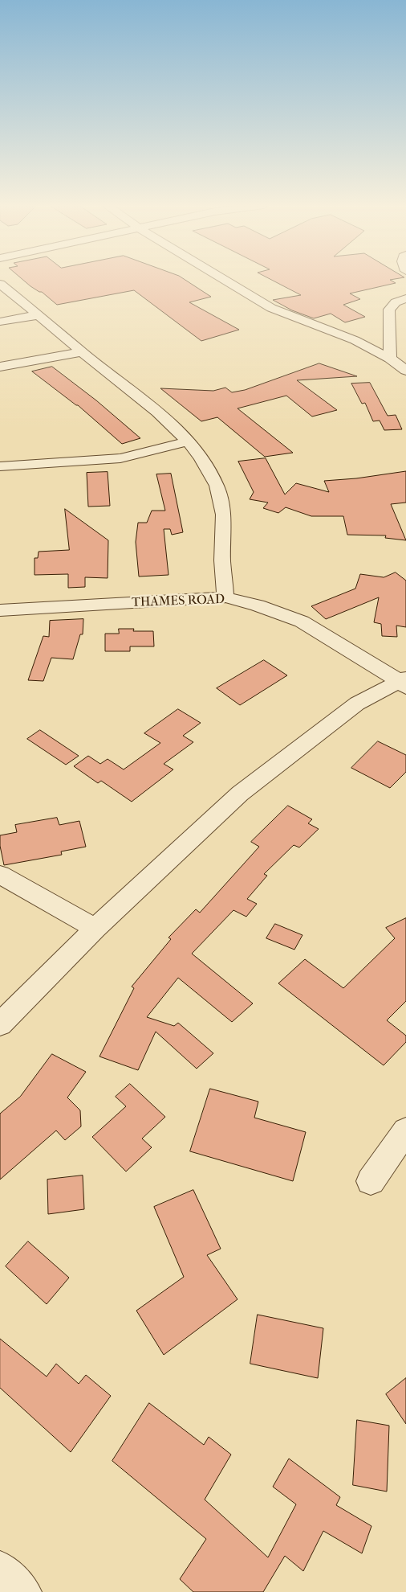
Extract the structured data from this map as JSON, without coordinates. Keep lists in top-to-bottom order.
{
  "streets": {
    "street": ["THAMES ROAD"]
  }
}
